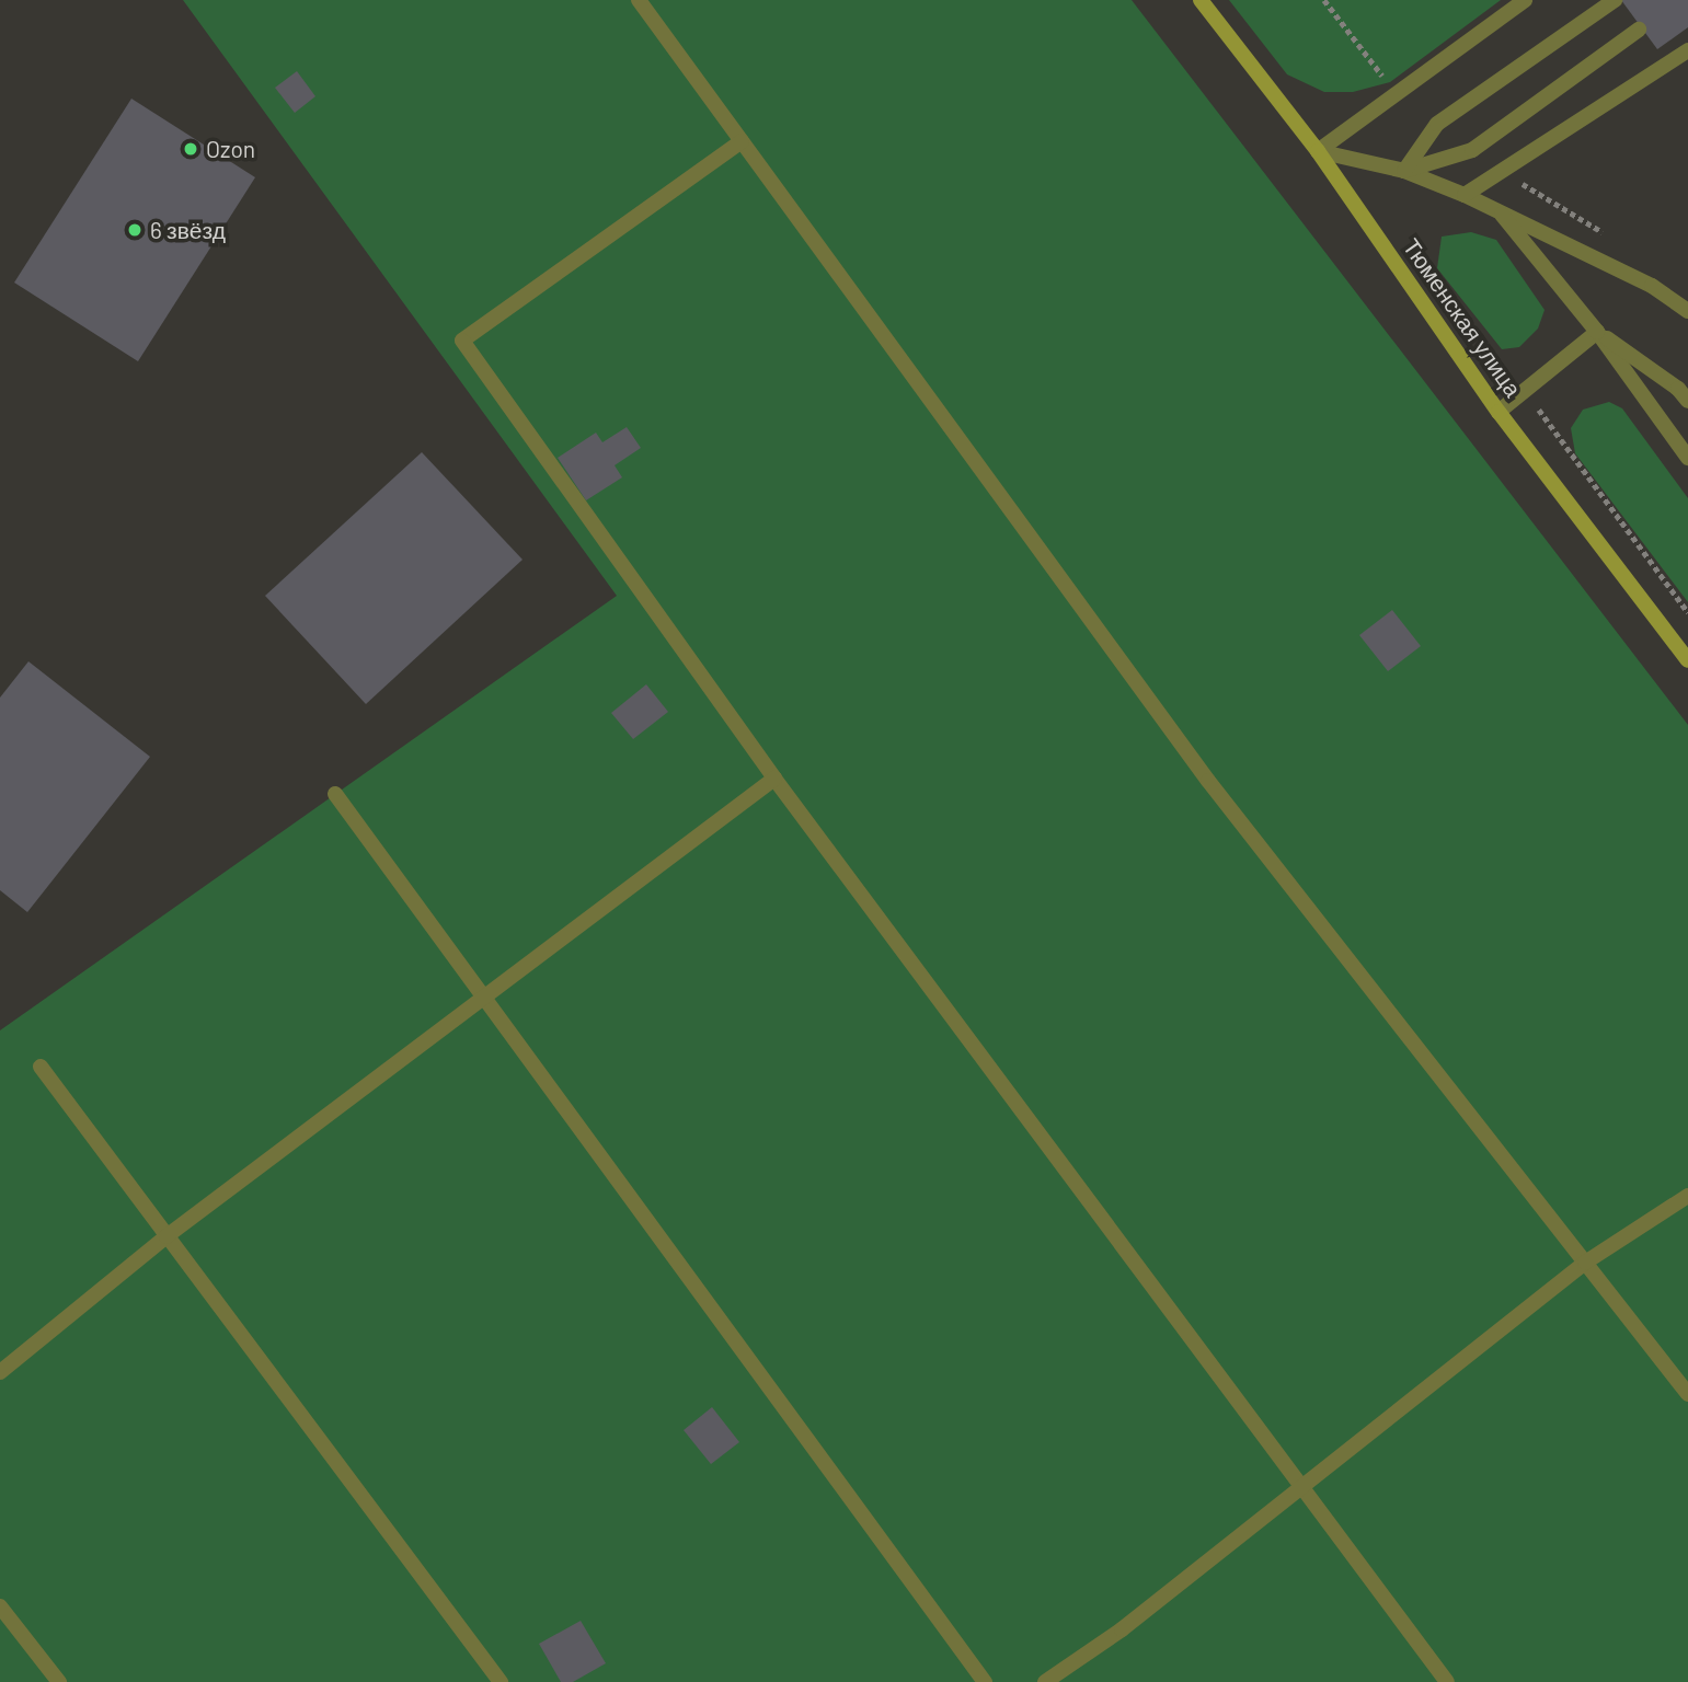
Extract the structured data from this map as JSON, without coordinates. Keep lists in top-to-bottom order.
{
  "streets": {
    "street": ["Тюменская улица"]
  },
  "places": ["Ozon", "6 звёзд"]
}
